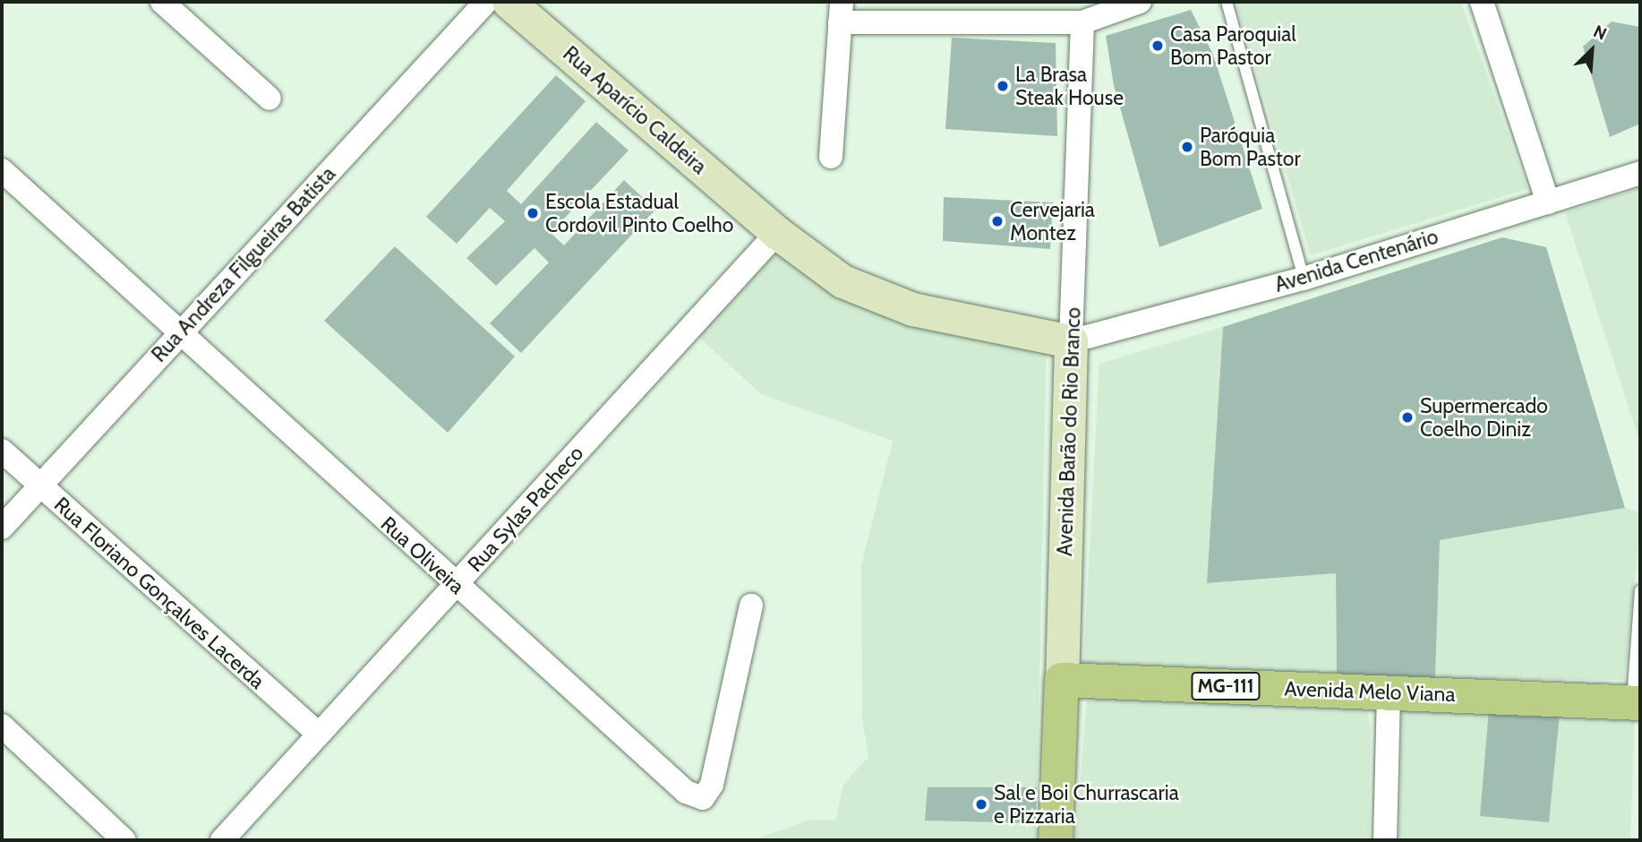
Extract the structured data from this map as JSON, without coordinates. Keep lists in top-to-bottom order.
{
  "streets": {
    "main road": ["Avenida Barão do Rio Branco", "MG-111", "Avenida Melo Viana"],
    "street": [
      "Rua Aparício Caldeira",
      "Avenida Centenário",
      "Rua Andreza Filgueiras Batista",
      "Rua Sylas Pacheco",
      "Rua Oliveira",
      "Rua Floriano Gonçalves Lacerda"
    ]
  },
  "crossings": [
    ["Rua Aparício Caldeira", "Avenida Centenário"],
    ["Rua Aparício Caldeira", "Avenida Barão do Rio Branco"],
    ["Rua Aparício Caldeira", "Rua Sylas Pacheco"],
    ["Avenida Centenário", "Avenida Barão do Rio Branco"],
    ["Rua Andreza Filgueiras Batista", "Rua Oliveira"],
    ["Rua Andreza Filgueiras Batista", "Rua Floriano Gonçalves Lacerda"],
    ["Avenida Barão do Rio Branco", "Avenida Melo Viana"],
    ["Rua Sylas Pacheco", "Rua Oliveira"],
    ["Rua Sylas Pacheco", "Rua Floriano Gonçalves Lacerda"]
  ],
  "places": [
    "Casa Paroquial Bom Pastor",
    "La Brasa Steak House",
    "Paróquia Bom Pastor",
    "Escola Estadual Cordovil Pinto Coelho",
    "Cervejaria Montez",
    "Supermercado Coelho Diniz",
    "Sal e Boi Churrascaria e Pizzaria"
  ],
  "north": "top right"
}
